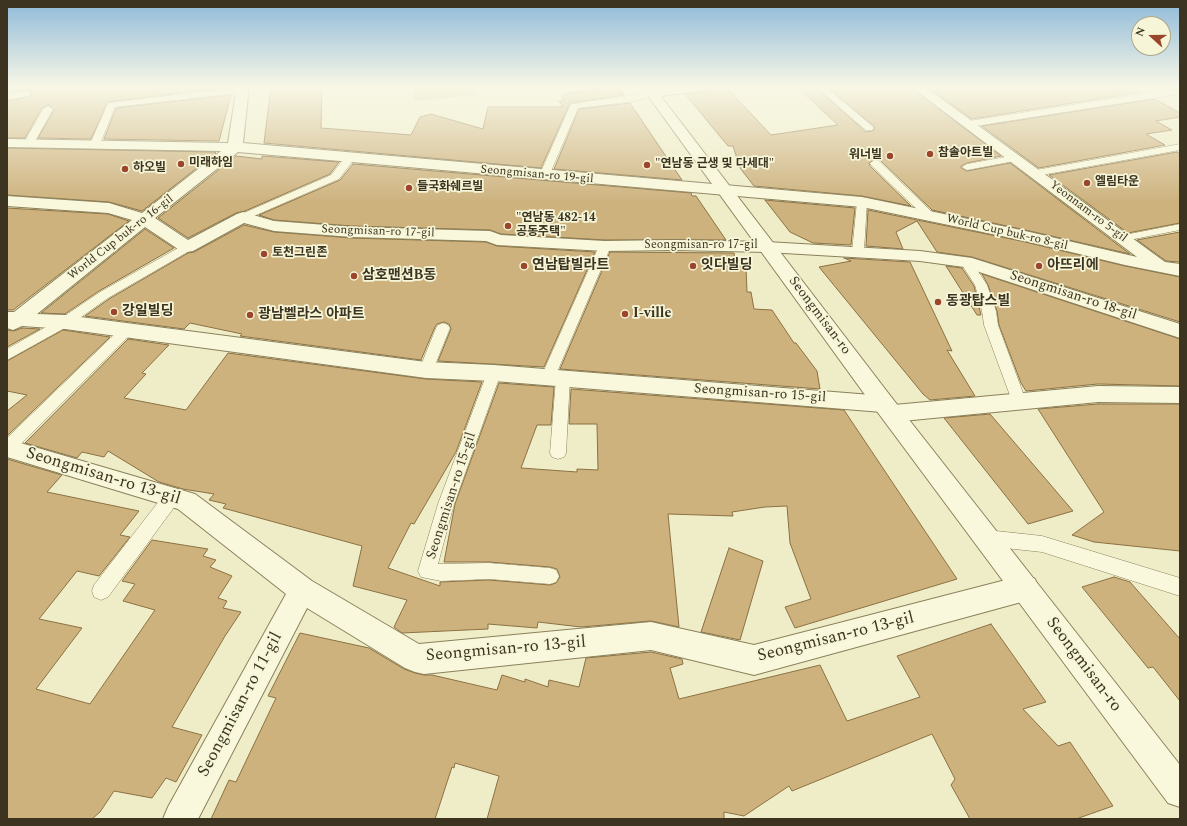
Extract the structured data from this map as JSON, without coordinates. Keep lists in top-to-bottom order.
{
  "streets": {
    "street": [
      "Seongmisan-ro 19-gil",
      "Yeonnam-ro 5-gil",
      "Seongmisan-ro 17-gil",
      "World Cup buk-ro 8-gil",
      "World Cup buk-ro 16-gil",
      "Seongmisan-ro 18-gil",
      "Seongmisan-ro",
      "Seongmisan-ro 15-gil",
      "Seongmisan-ro 13-gil",
      "Seongmisan-ro 11-gil"
    ]
  },
  "crossings": [
    ["Seongmisan-ro 19-gil", "World Cup buk-ro 8-gil"],
    ["Seongmisan-ro 19-gil", "World Cup buk-ro 16-gil"],
    ["Seongmisan-ro 19-gil", "Seongmisan-ro"],
    ["Yeonnam-ro 5-gil", "World Cup buk-ro 8-gil"],
    ["Seongmisan-ro 17-gil", "Seongmisan-ro 18-gil"],
    ["Seongmisan-ro 17-gil", "Seongmisan-ro"],
    ["World Cup buk-ro 8-gil", "Seongmisan-ro"],
    ["World Cup buk-ro 16-gil", "Seongmisan-ro 15-gil"],
    ["Seongmisan-ro 18-gil", "Seongmisan-ro"],
    ["Seongmisan-ro", "Seongmisan-ro 15-gil"],
    ["Seongmisan-ro", "Seongmisan-ro 13-gil"],
    ["Seongmisan-ro 13-gil", "Seongmisan-ro 11-gil"]
  ],
  "places": [
    "참솔아트빌",
    "워너빌",
    "미래하임",
    "\"연남동 근생 및 다세대\"",
    "하오빌",
    "엘림타운",
    "들국화쉐르빌",
    "\"연남동 482-14 공동주택\"",
    "토천그린존",
    "연남탑빌라트",
    "잇다빌딩",
    "아뜨리에",
    "삼호맨션B동",
    "동광탑스빌",
    "강일빌딩",
    "I-ville",
    "광남벨라스 아파트"
  ],
  "north": "left"
}
